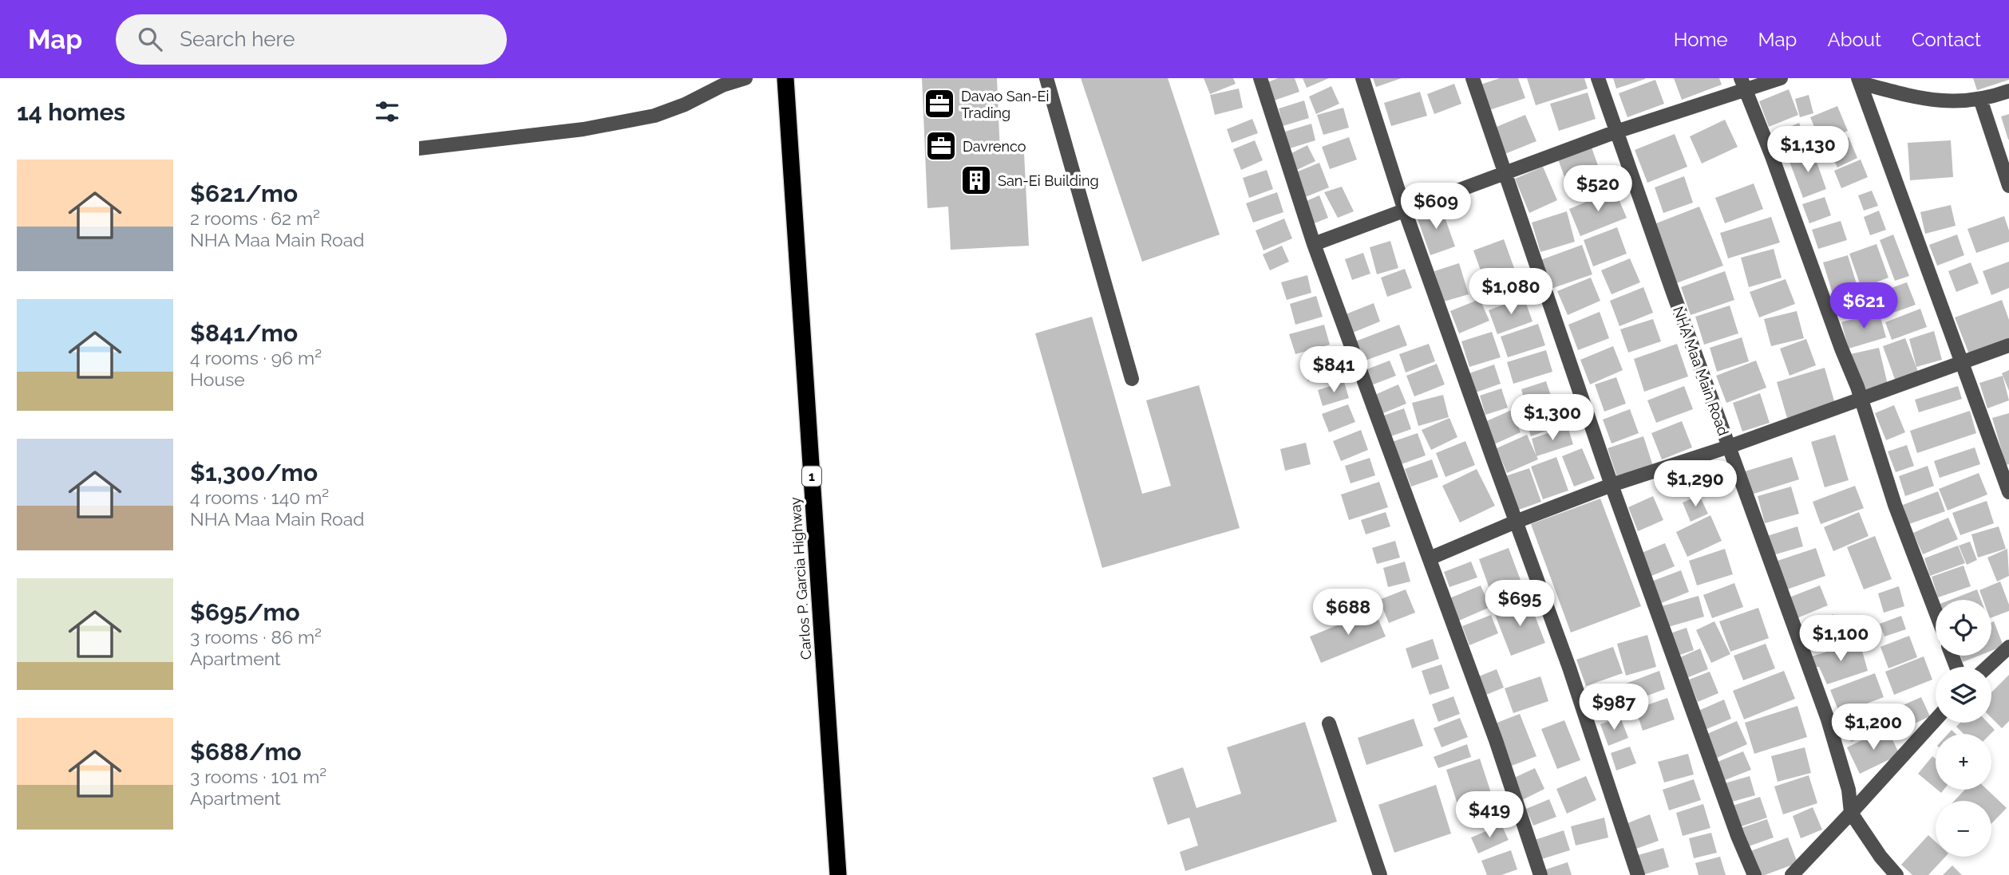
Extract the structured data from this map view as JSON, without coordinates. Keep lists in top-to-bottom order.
{
  "streets": {
    "highway": ["1", "Carlos P. Garcia Highway"],
    "street": ["NHA Maa Main Road"]
  },
  "places": {
    "office": ["Davao San-Ei Trading", "Davrenco"],
    "building": ["San-Ei Building"]
  },
  "page": {
    "header": "Map",
    "search": "Search here",
    "nav": [
      "Home",
      "Map",
      "About",
      "Contact"
    ],
    "heading": "14 homes",
    "price": [
      "$1,130",
      "$520",
      "$609",
      "$1,080",
      "$621",
      "$841",
      "$1,300",
      "$1,290",
      "$695",
      "$688",
      "$1,100",
      "$987",
      "$1,200",
      "$419"
    ],
    "list": [
      {
        "name": "$621/mo",
        "note": "2 rooms · 62 m² · NHA Maa Main Road"
      },
      {
        "name": "$841/mo",
        "note": "4 rooms · 96 m² · House"
      },
      {
        "name": "$1,300/mo",
        "note": "4 rooms · 140 m² · NHA Maa Main Road"
      },
      {
        "name": "$695/mo",
        "note": "3 rooms · 86 m² · Apartment"
      },
      {
        "name": "$688/mo",
        "note": "3 rooms · 101 m² · Apartment"
      }
    ],
    "map_buttons": ["+", "−"]
  }
}
